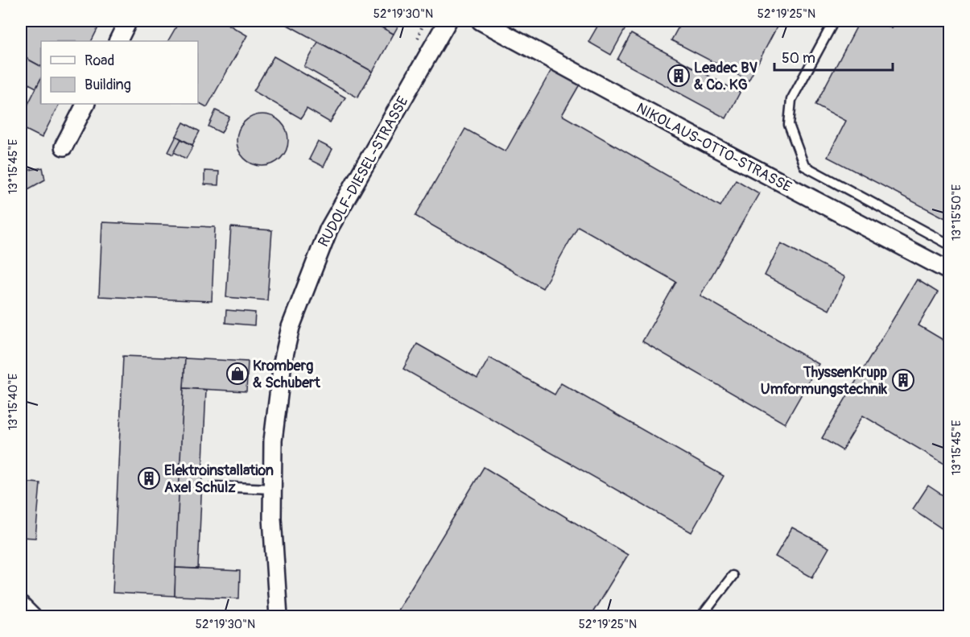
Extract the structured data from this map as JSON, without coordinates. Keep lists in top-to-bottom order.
{
  "streets": {
    "street": ["NIKOLAUS-OTTO-STRASSE", "RUDOLF-DIESEL-STRASSE"]
  },
  "places": {
    "building": ["Leadec BV & Co. KG", "ThyssenKrupp Umformungstechnik", "Elektroinstallation Axel Schulz"],
    "shop": ["Kromberg & Schubert"]
  },
  "legend": ["Road", "Building"],
  "scale_bar": "50 m",
  "coordinates": [
    "52°19'30\"N",
    "52°19'25\"N",
    "13°15'45\"E",
    "13°15'50\"E",
    "13°15'40\"E"
  ]
}
